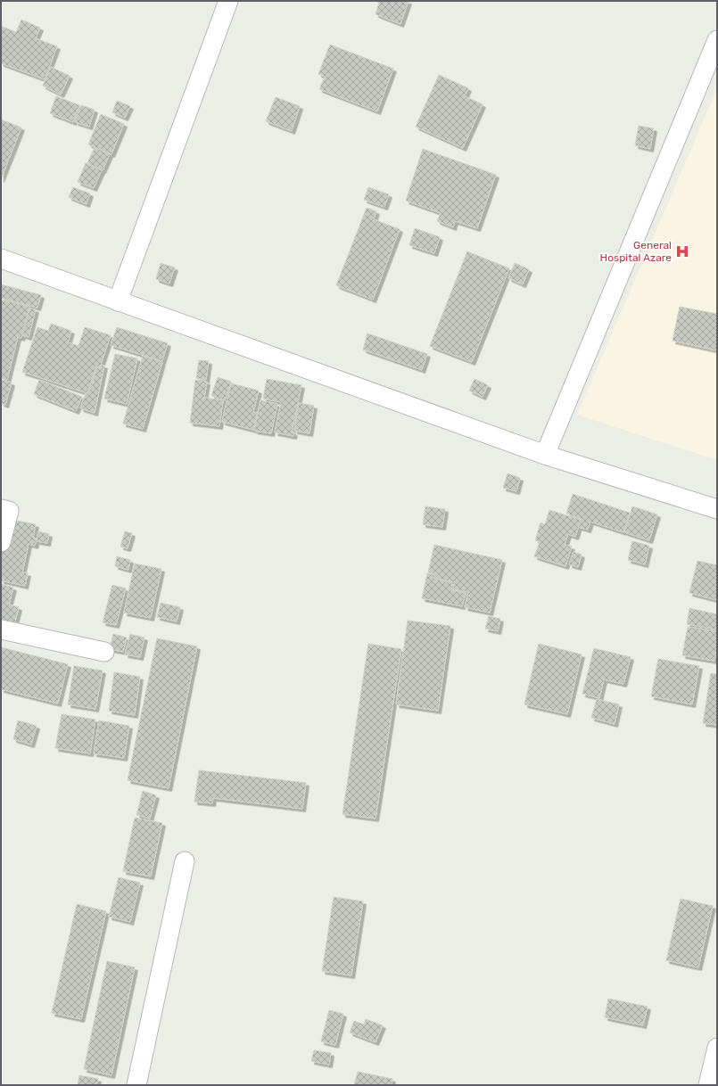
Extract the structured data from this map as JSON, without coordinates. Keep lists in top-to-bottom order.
{
  "places": {
    "hospital": ["General Hospital Azare"]
  }
}
